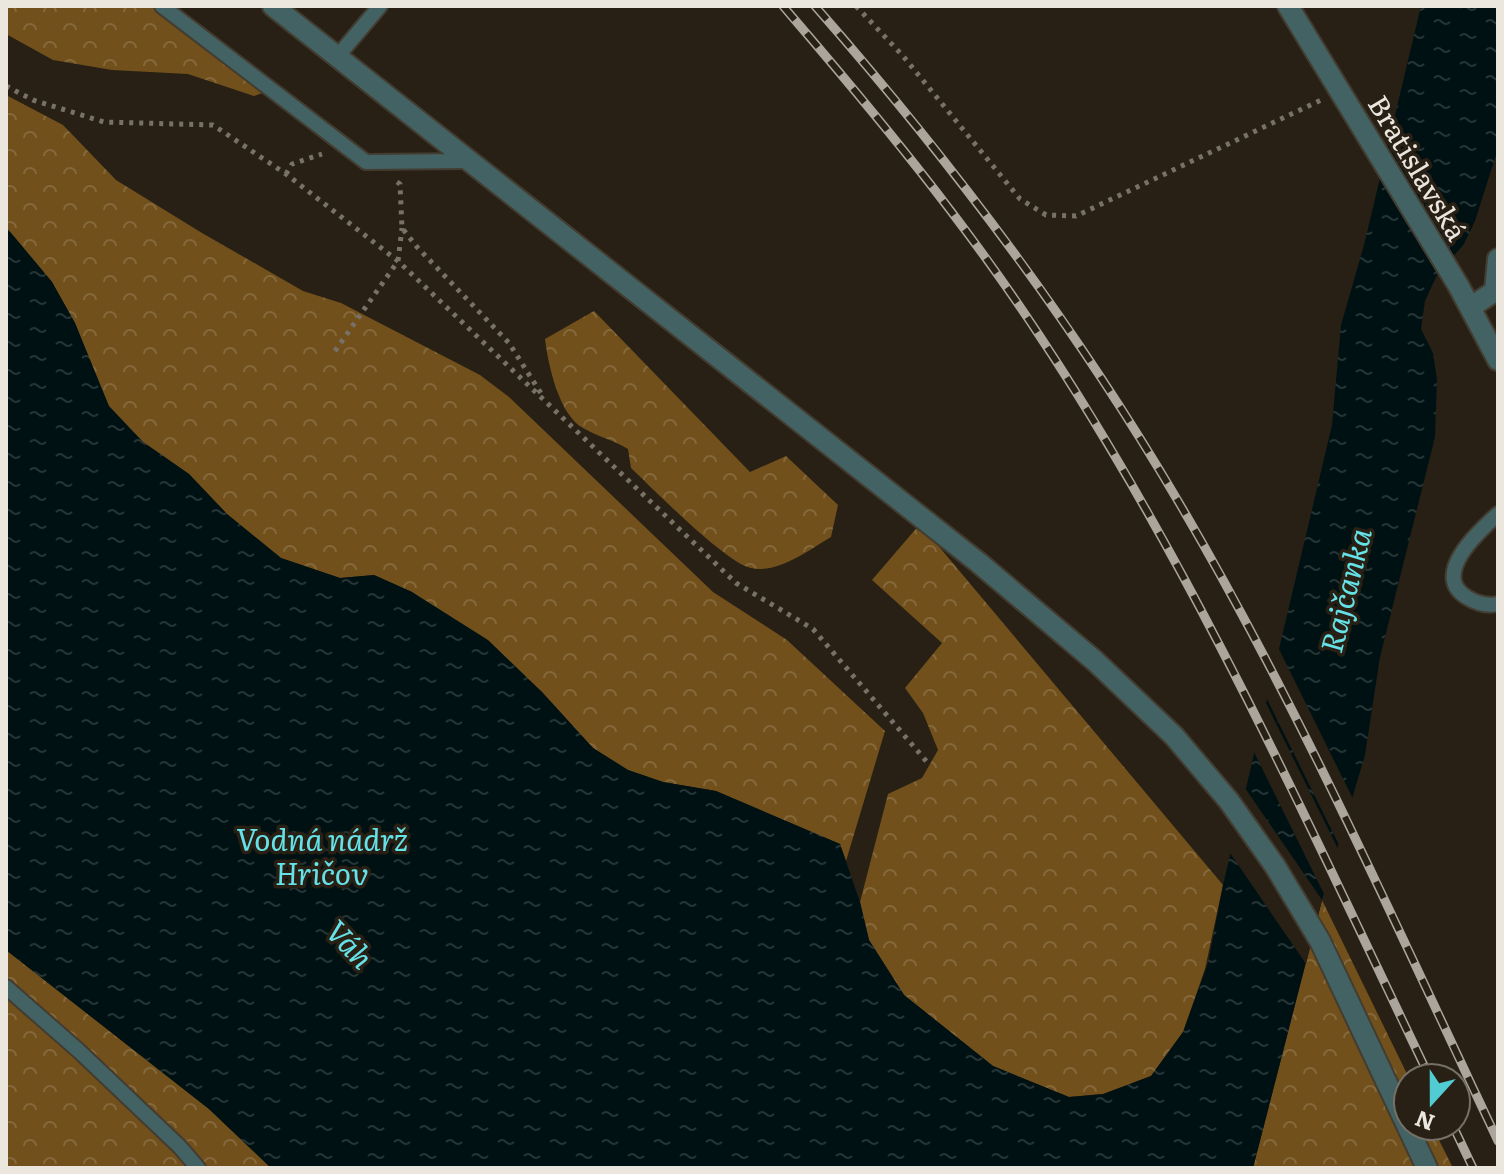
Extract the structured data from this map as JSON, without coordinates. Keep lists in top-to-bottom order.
{
  "streets": {
    "street": ["Bratislavská"]
  },
  "water": ["Rajčanka", "Vodná nádrž Hričov", "Váh"],
  "north": "bottom"
}
